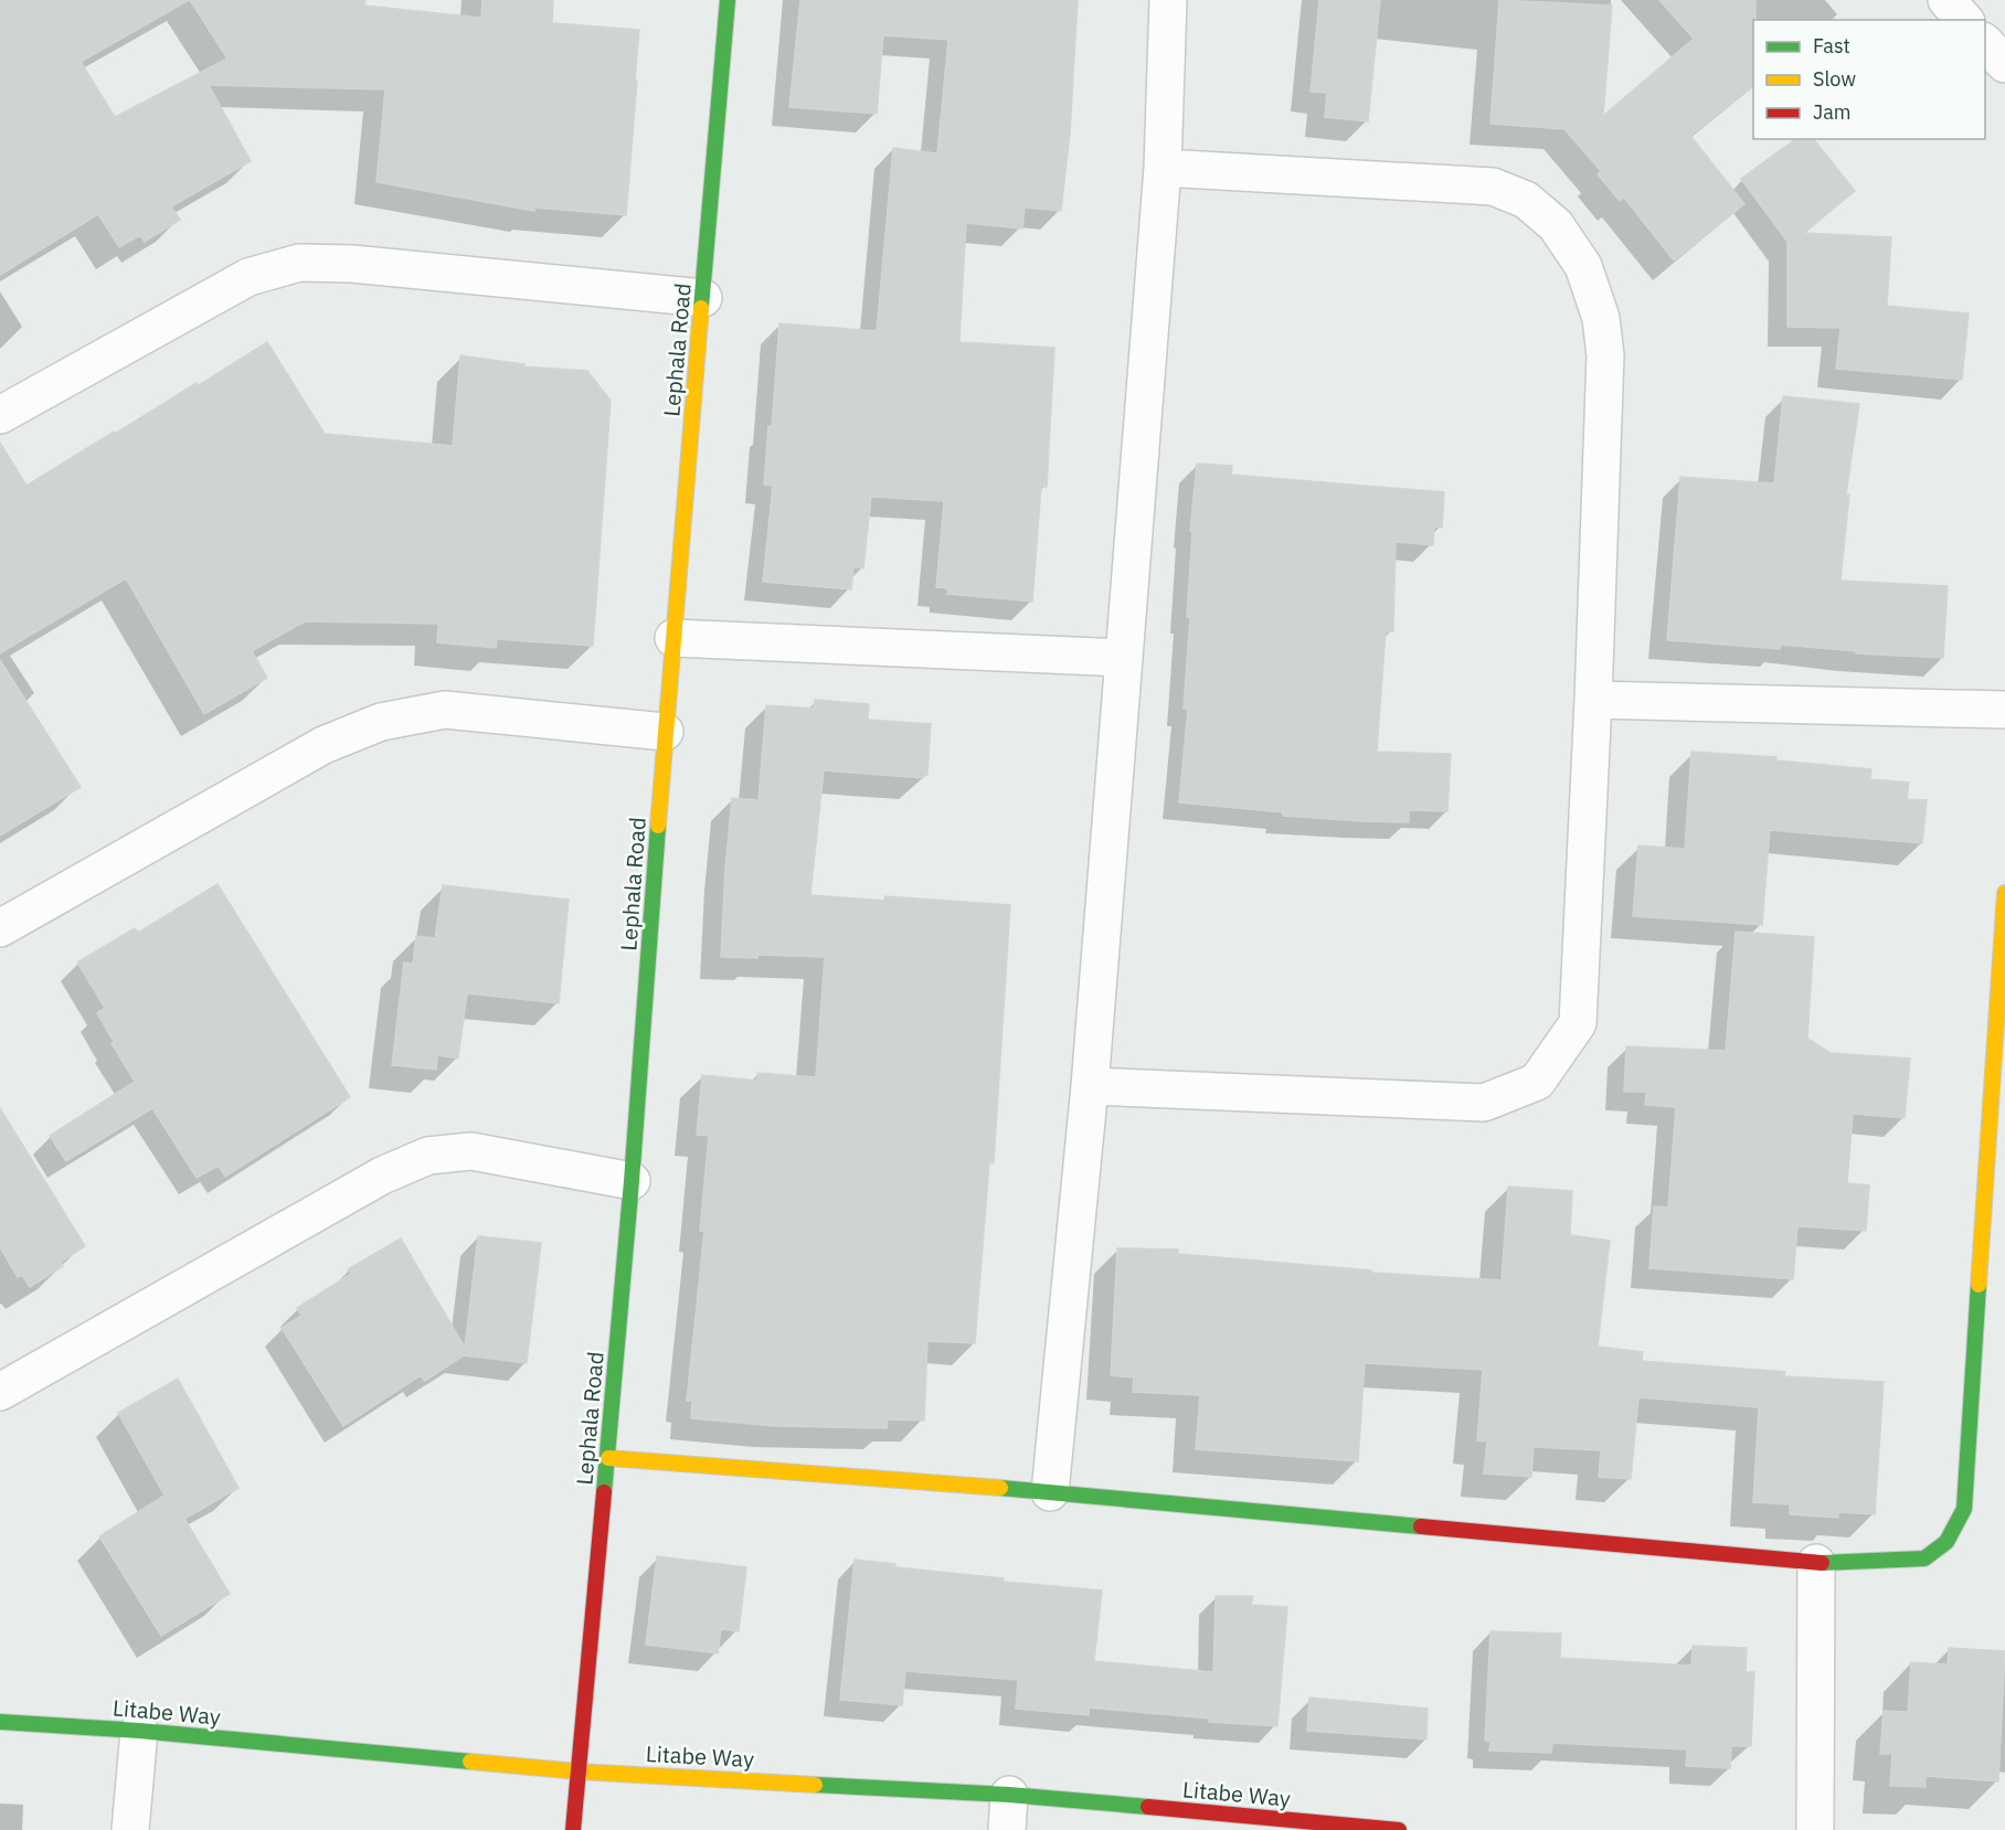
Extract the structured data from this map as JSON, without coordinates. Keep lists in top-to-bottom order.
{
  "streets": {
    "street": ["Lephala Road", "Litabe Way"]
  },
  "crossings": [
    ["Lephala Road", "Litabe Way"]
  ],
  "legend": ["Fast", "Slow", "Jam"]
}
